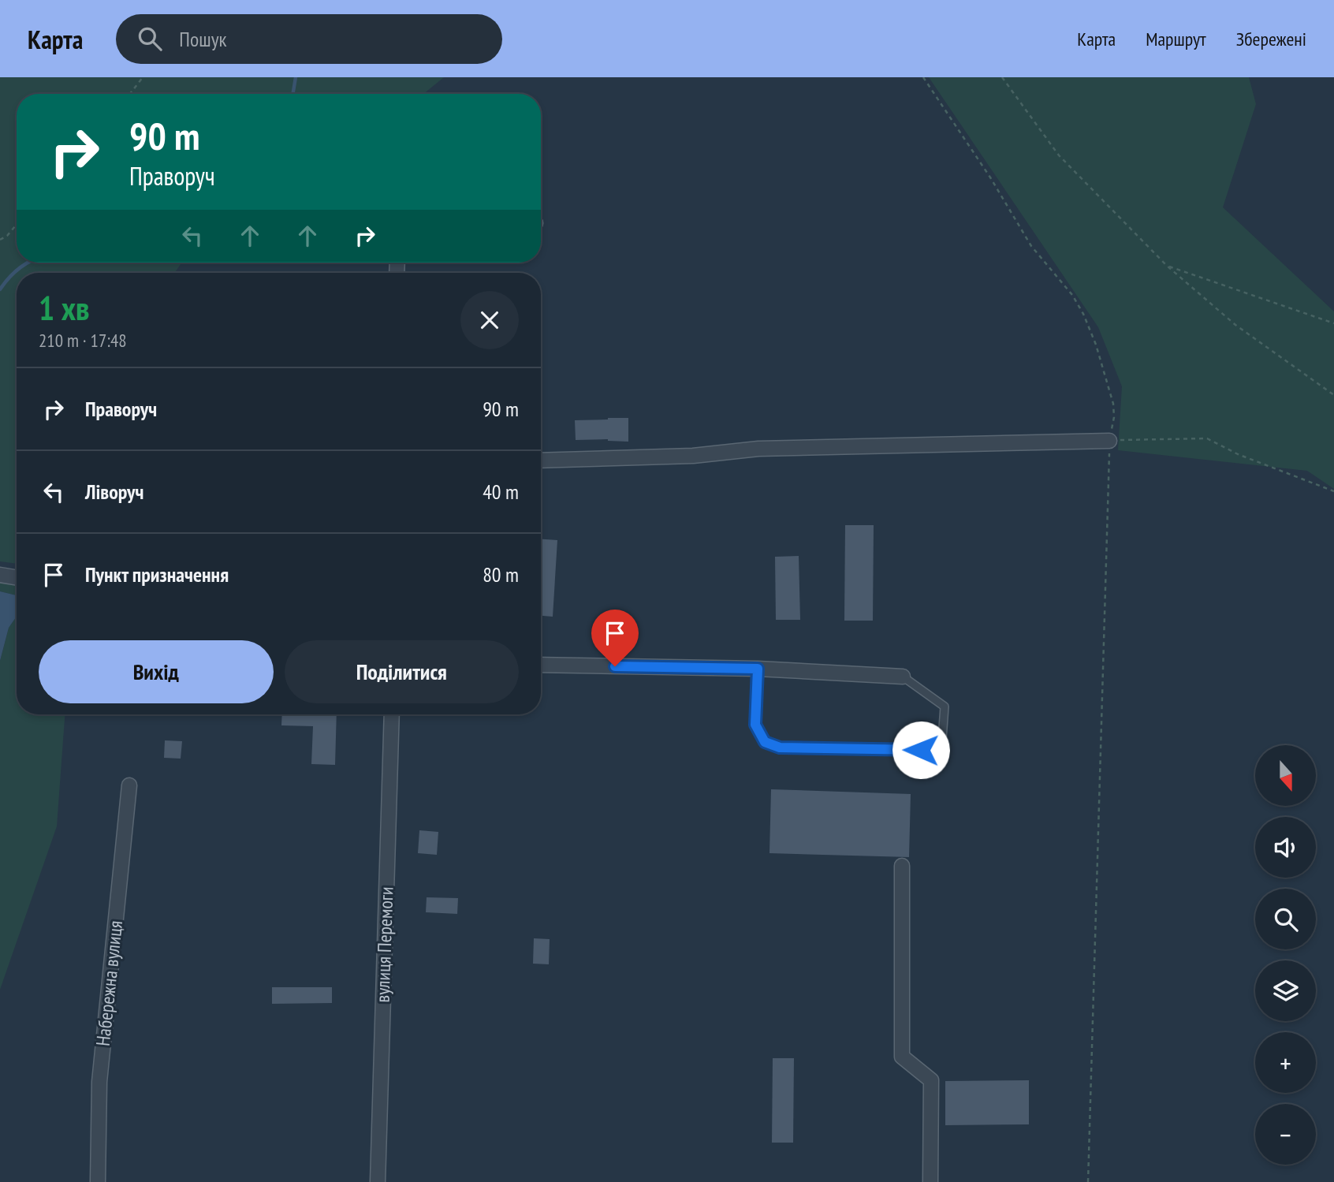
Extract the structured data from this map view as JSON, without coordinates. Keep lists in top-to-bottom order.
{
  "streets": {
    "street": ["вулиця Перемоги", "Набережна вулиця"]
  },
  "north": "bottom",
  "page": {
    "header": "Карта",
    "search": "Пошук",
    "nav": ["Карта", "Маршрут", "Збережені"],
    "turn": ["90 m", "Праворуч"],
    "heading": ["1 хв", "210 m · 17:48"],
    "list": [
      {
        "name": "Праворуч",
        "value": "90 m"
      },
      {
        "name": "Ліворуч",
        "value": "40 m"
      },
      {
        "name": "Пункт призначення",
        "value": "80 m"
      }
    ],
    "buttons": ["Вихід", "Поділитися"],
    "map_buttons": ["+", "−"]
  }
}
